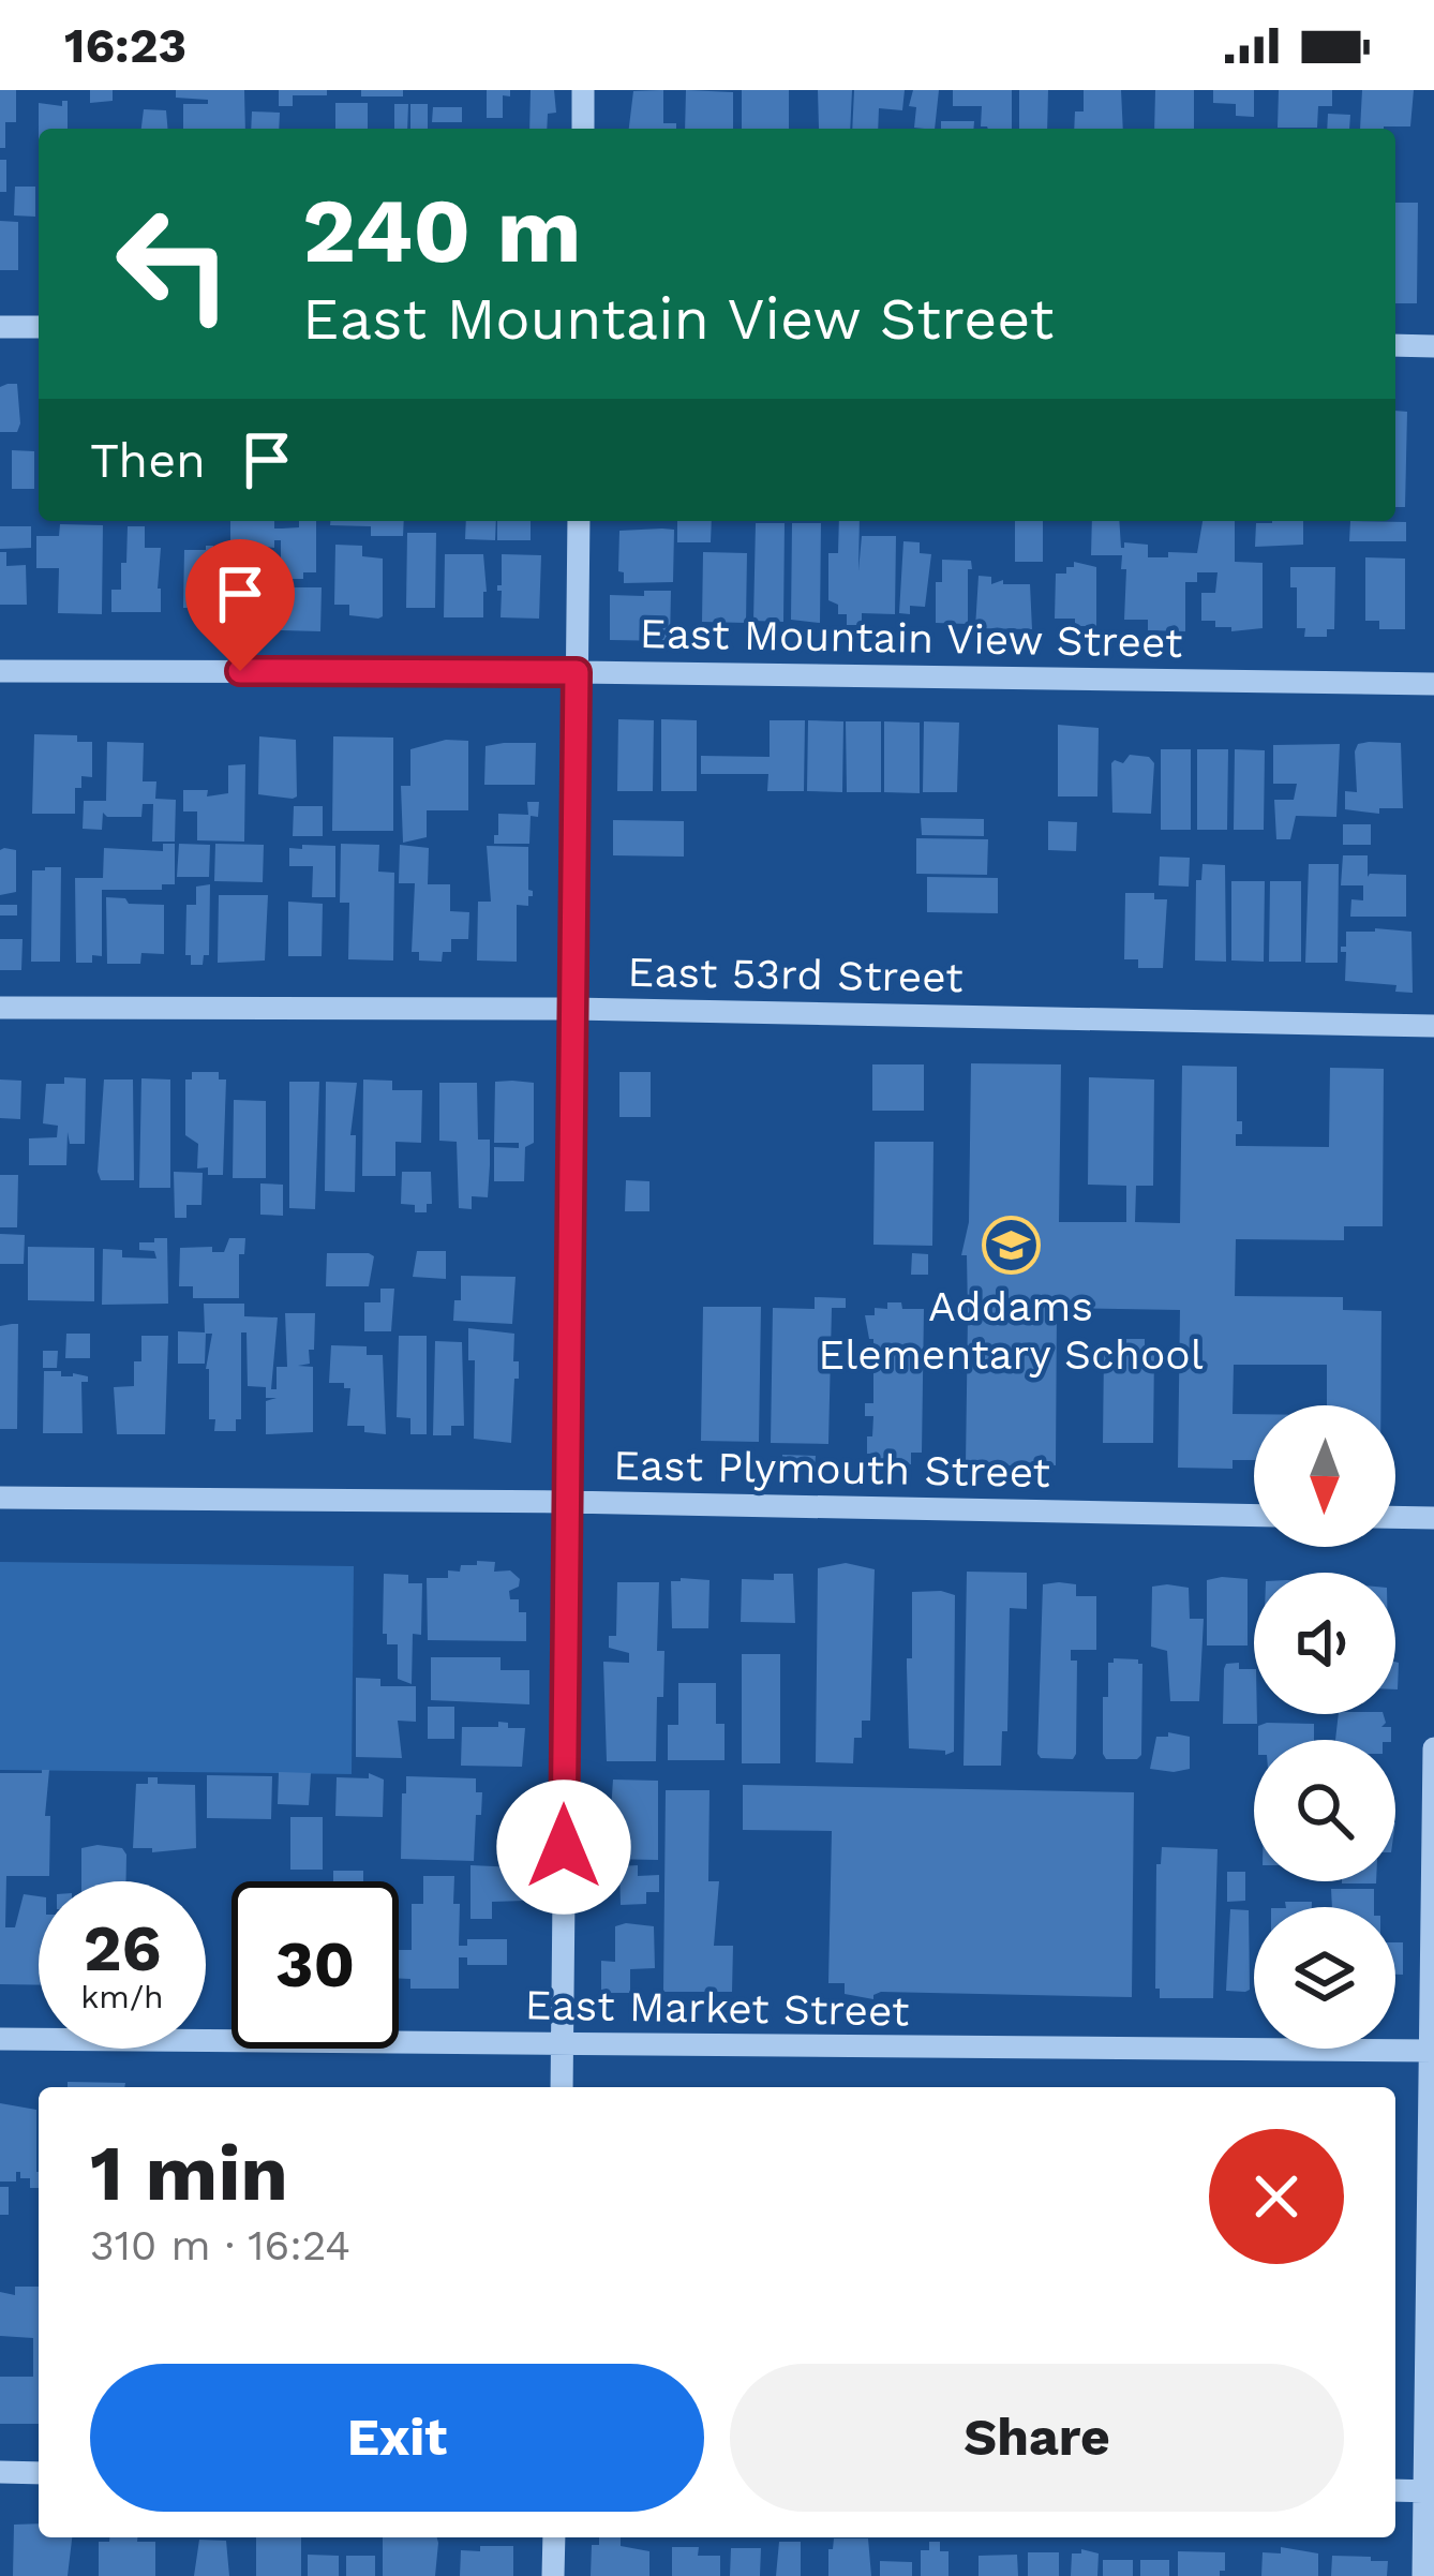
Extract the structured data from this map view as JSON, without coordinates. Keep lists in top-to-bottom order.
{
  "streets": {
    "street": [
      "East Mountain View Street",
      "East 53rd Street",
      "East Plymouth Street",
      "East Market Street"
    ]
  },
  "places": {
    "school or university": ["Addams Elementary School"]
  },
  "north": "bottom",
  "page": {
    "status": "16:23",
    "turn": ["240 m", "East Mountain View Street"],
    "then": "Then",
    "speed": "26 km/h",
    "limit": "30",
    "heading": ["1 min", "310 m · 16:24"],
    "buttons": ["Exit", "Share"]
  }
}
